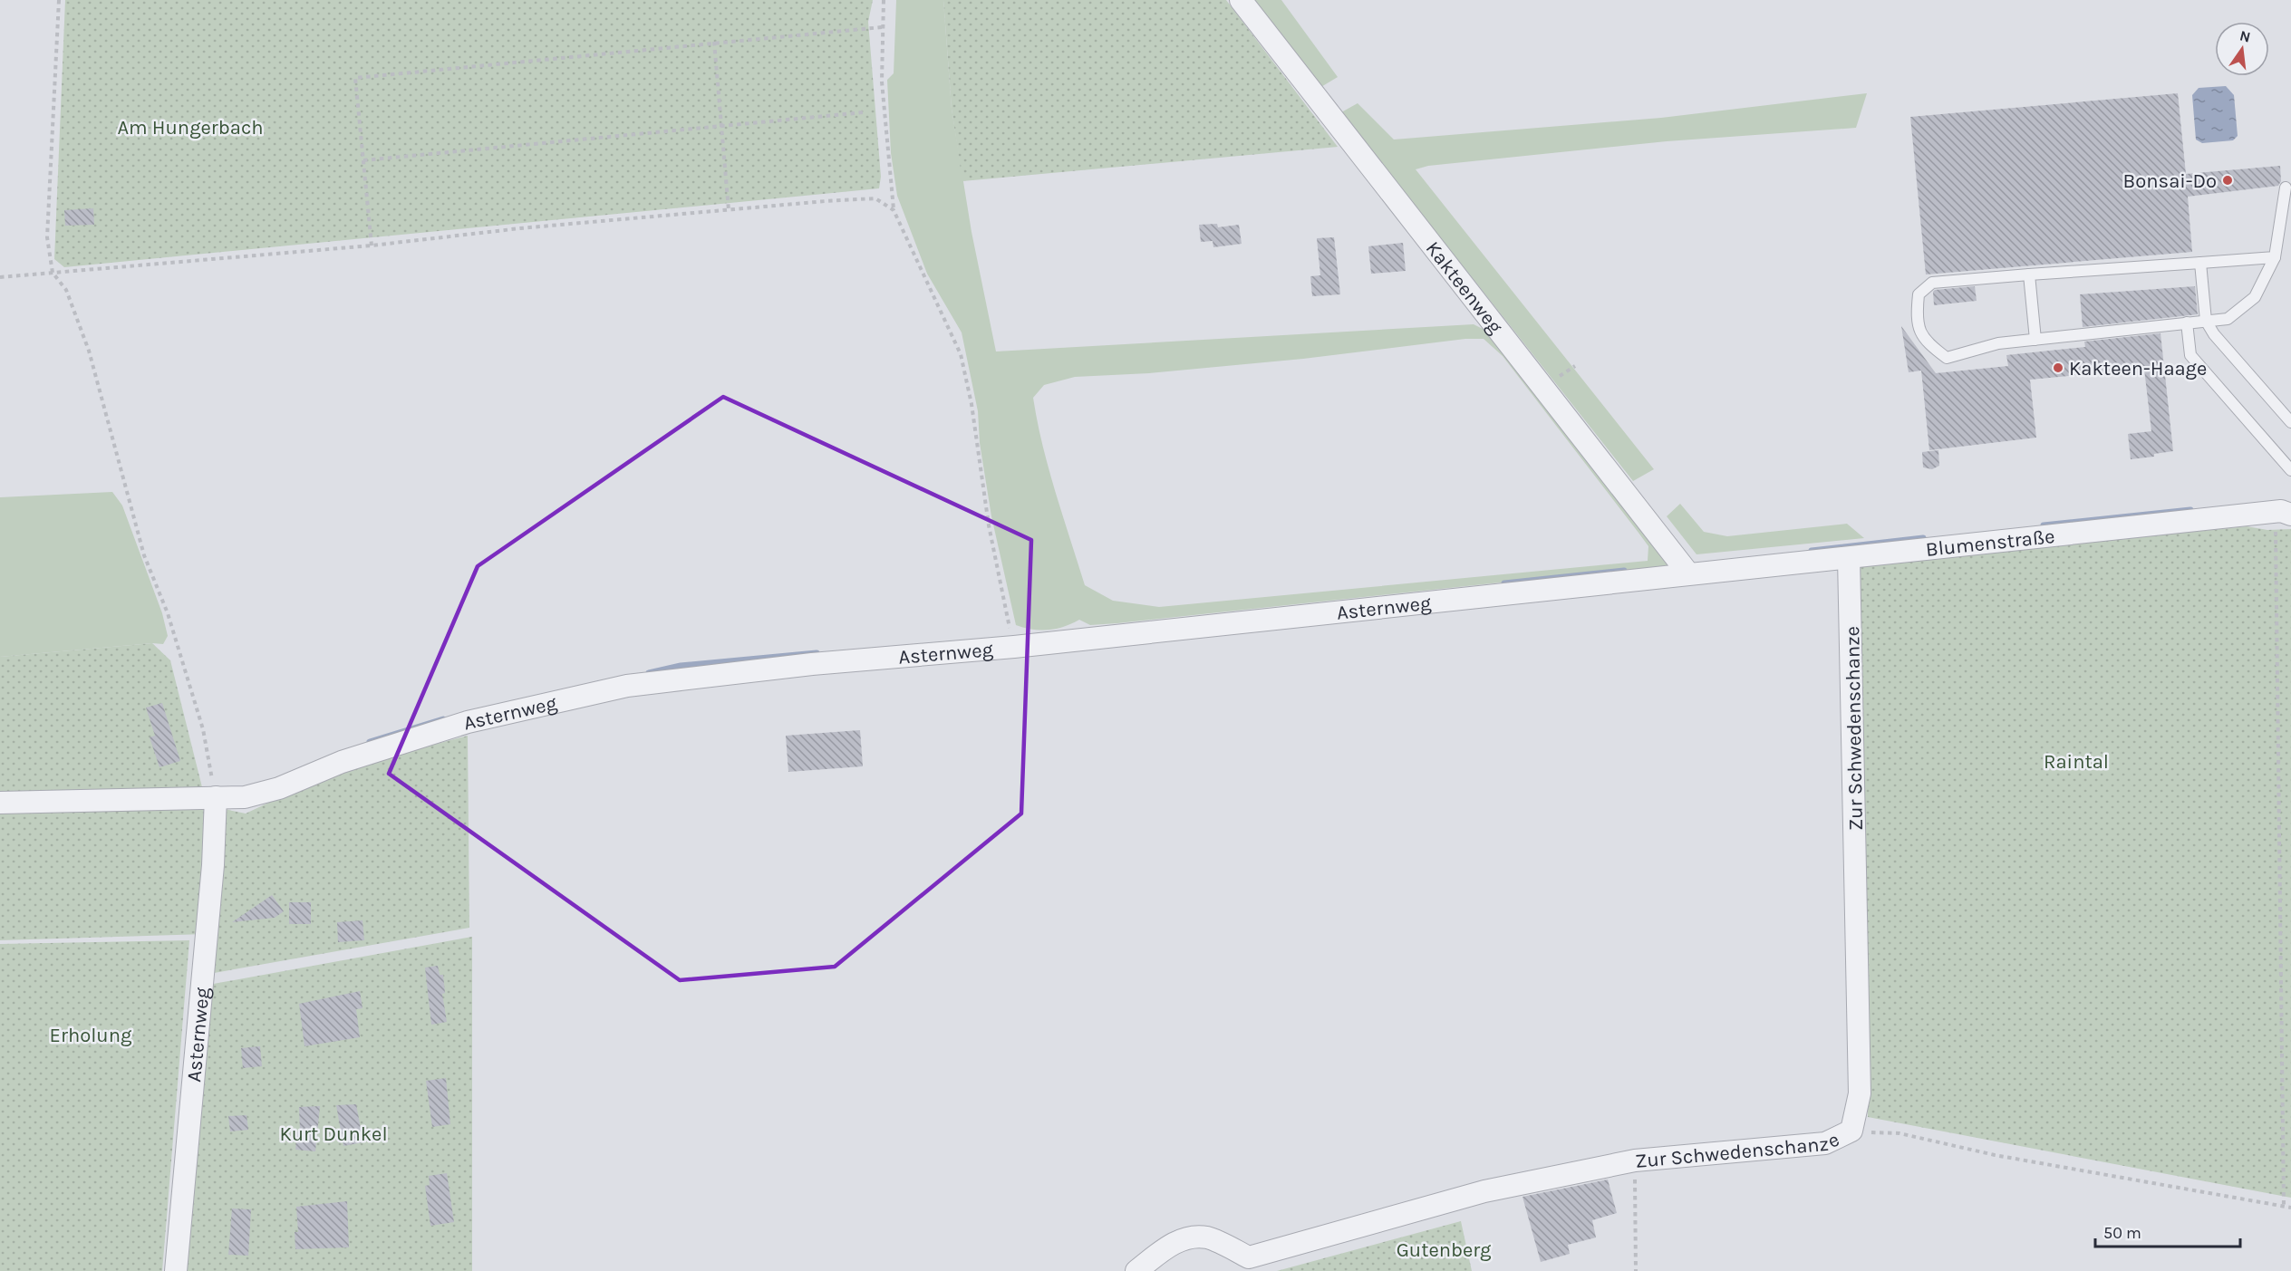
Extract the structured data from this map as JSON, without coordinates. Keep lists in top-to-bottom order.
{
  "streets": {
    "street": [
      "Kakteenweg",
      "Blumenstraße",
      "Asternweg",
      "Zur Schwedenschanze"
    ]
  },
  "crossings": [
    ["Kakteenweg", "Blumenstraße"],
    ["Kakteenweg", "Asternweg"],
    ["Blumenstraße", "Asternweg"],
    ["Blumenstraße", "Zur Schwedenschanze"]
  ],
  "parks": [
    "Am Hungerbach",
    "Raintal",
    "Erholung",
    "Kurt Dunkel",
    "Gutenberg"
  ],
  "places": ["Bonsai-Do", "Kakteen-Haage"],
  "scale_bar": "50 m",
  "north": "top"
}
